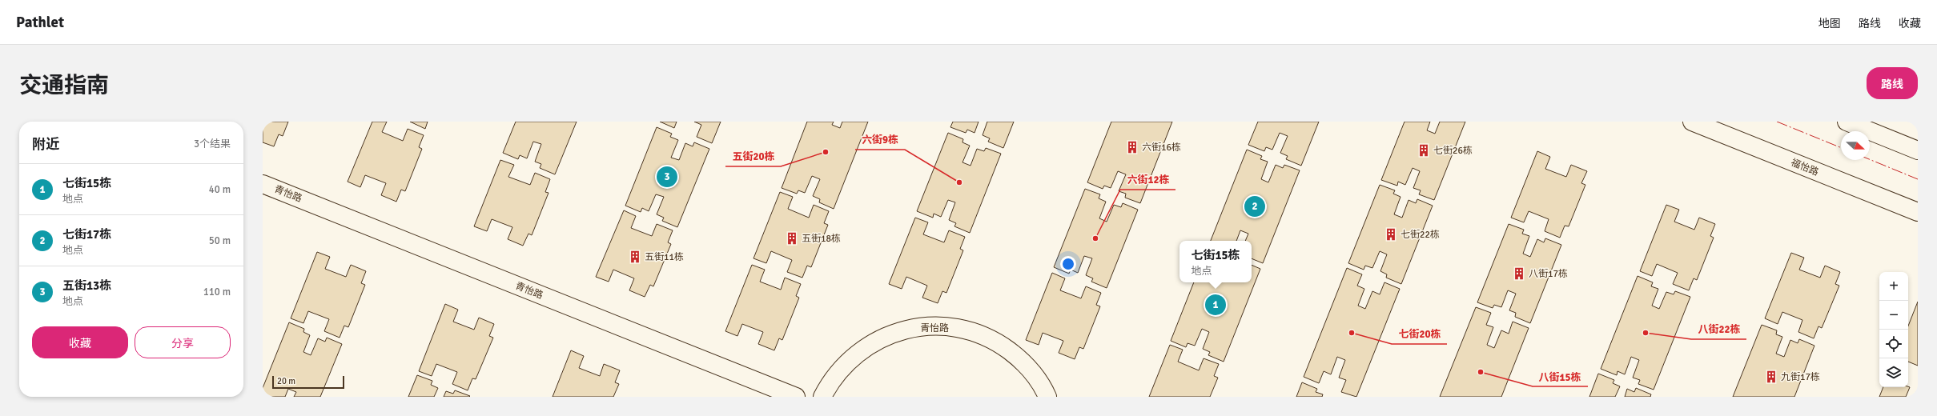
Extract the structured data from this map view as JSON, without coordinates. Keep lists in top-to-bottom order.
{
  "streets": {
    "street": ["福怡路", "青怡路"]
  },
  "places": {
    "building": [
      "六街16栋",
      "七街26栋",
      "七街22栋",
      "五街18栋",
      "五街11栋",
      "八街17栋",
      "九街17栋"
    ],
    "other": [
      "五街20栋",
      "六街9栋",
      "六街12栋",
      "七街20栋",
      "八街22栋",
      "八街15栋"
    ]
  },
  "scale_bar": "20 m",
  "north": "right",
  "page": {
    "header": "Pathlet",
    "nav": ["地图", "路线", "收藏"],
    "title": "交通指南",
    "buttons": [
      "路线",
      ["收藏", "分享"]
    ],
    "heading": ["附近", "3个结果"],
    "list": [
      {
        "mark": "1",
        "name": "七街15栋",
        "note": "地点",
        "value": "40 m"
      },
      {
        "mark": "2",
        "name": "七街17栋",
        "note": "地点",
        "value": "50 m"
      },
      {
        "mark": "3",
        "name": "五街13栋",
        "note": "地点",
        "value": "110 m"
      }
    ],
    "pins": ["3", "2", "1"],
    "popup": ["七街15栋", "地点"],
    "map_buttons": ["+", "−"],
    "scale": "20 m"
  }
}
